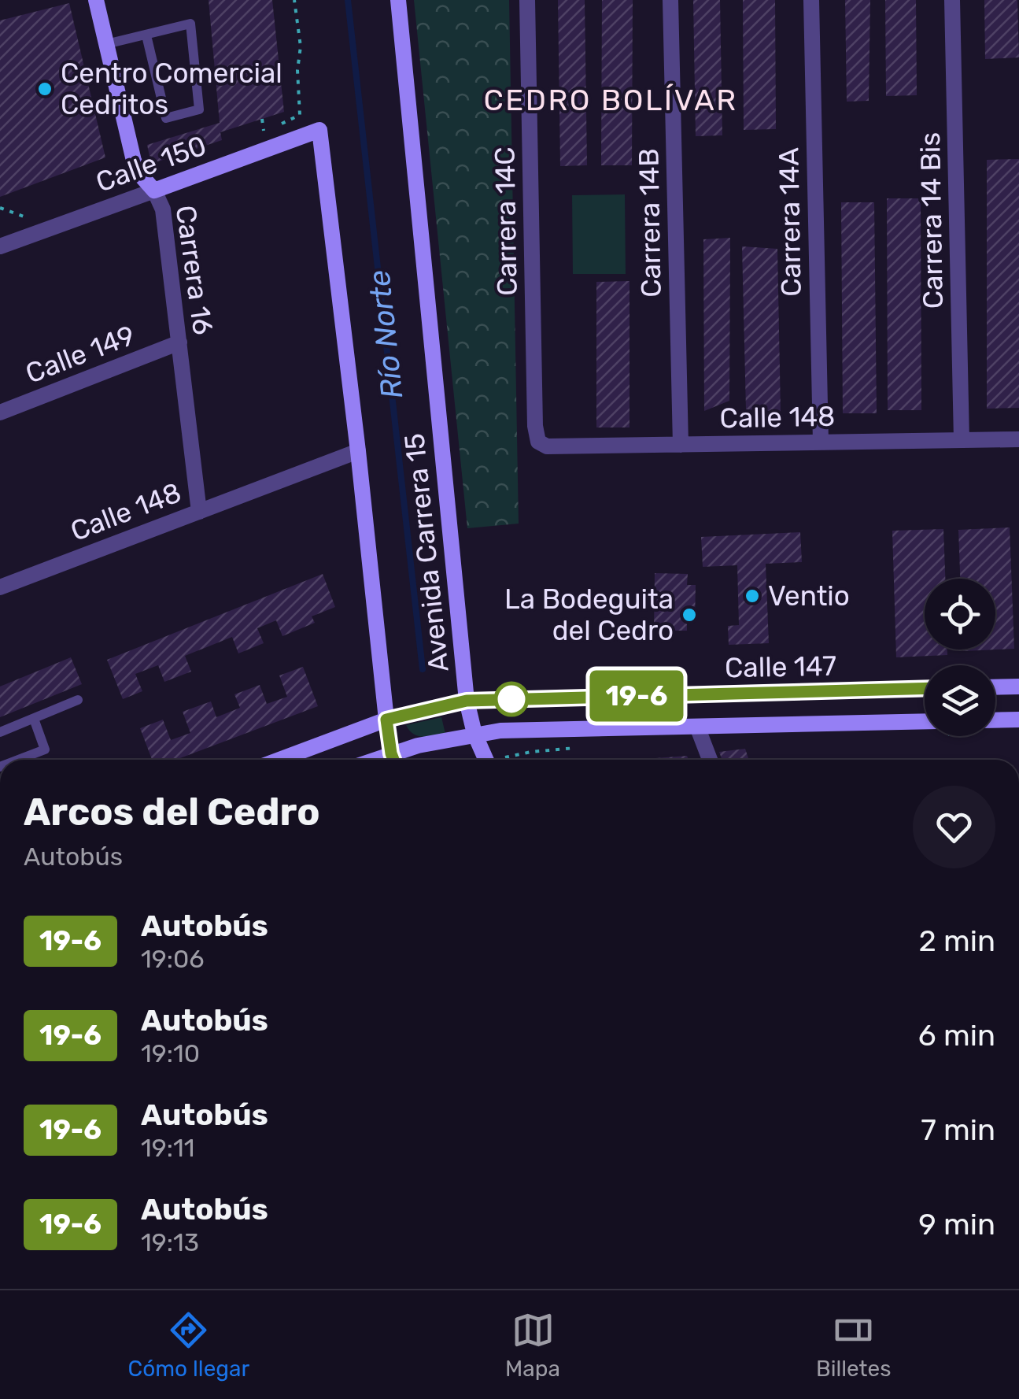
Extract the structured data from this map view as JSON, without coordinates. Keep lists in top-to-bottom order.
{
  "streets": {
    "street": [
      "Calle 150",
      "Carrera 14 Bis",
      "Carrera 14C",
      "Carrera 14A",
      "Carrera 14B",
      "Carrera 16",
      "Calle 149",
      "Calle 148",
      "Avenida Carrera 15",
      "Calle 147"
    ]
  },
  "crossings": [
    ["Calle 150", "Carrera 16"],
    ["Calle 150", "Avenida Carrera 15"],
    ["Carrera 14 Bis", "Calle 148"],
    ["Carrera 14C", "Calle 148"],
    ["Carrera 14A", "Calle 148"],
    ["Carrera 14B", "Calle 148"],
    ["Carrera 16", "Calle 149"],
    ["Carrera 16", "Calle 148"],
    ["Calle 148", "Avenida Carrera 15"],
    ["Avenida Carrera 15", "Calle 147"]
  ],
  "districts": ["CEDRO BOLÍVAR"],
  "water": ["Río Norte"],
  "places": ["Centro Comercial Cedritos", "Ventio", "La Bodeguita del Cedro"],
  "lines": ["bus line 19-6"],
  "page": {
    "on_map": "19-6",
    "heading": ["Arcos del Cedro", "Autobús"],
    "list": [
      {
        "mark": "19-6",
        "name": "Autobús",
        "note": "19:06",
        "value": "2 min"
      },
      {
        "mark": "19-6",
        "name": "Autobús",
        "note": "19:10",
        "value": "6 min"
      },
      {
        "mark": "19-6",
        "name": "Autobús",
        "note": "19:11",
        "value": "7 min"
      },
      {
        "mark": "19-6",
        "name": "Autobús",
        "note": "19:13",
        "value": "9 min"
      }
    ],
    "tabs": ["Cómo llegar", "Mapa", "Billetes"]
  }
}
